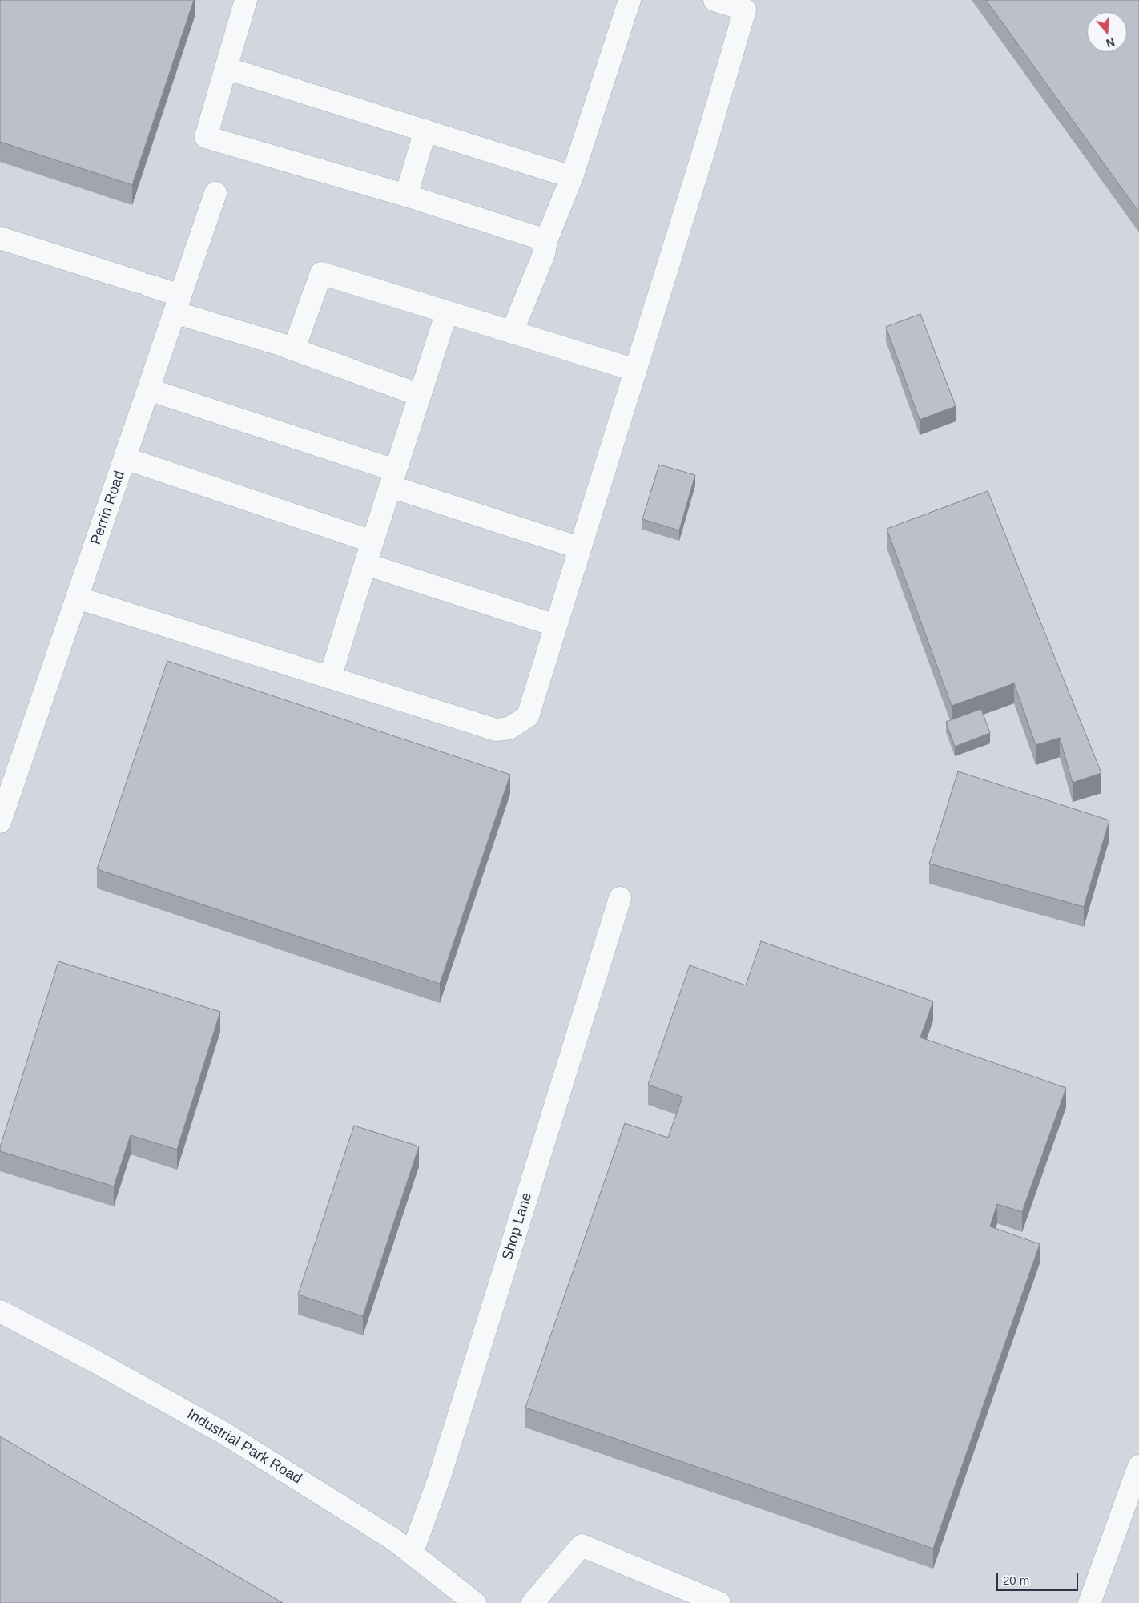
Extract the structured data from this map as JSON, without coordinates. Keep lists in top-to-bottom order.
{
  "streets": {
    "street": ["Perrin Road", "Shop Lane", "Industrial Park Road"]
  },
  "crossings": [
    ["Shop Lane", "Industrial Park Road"]
  ],
  "scale_bar": "20 m",
  "north": "bottom"
}
